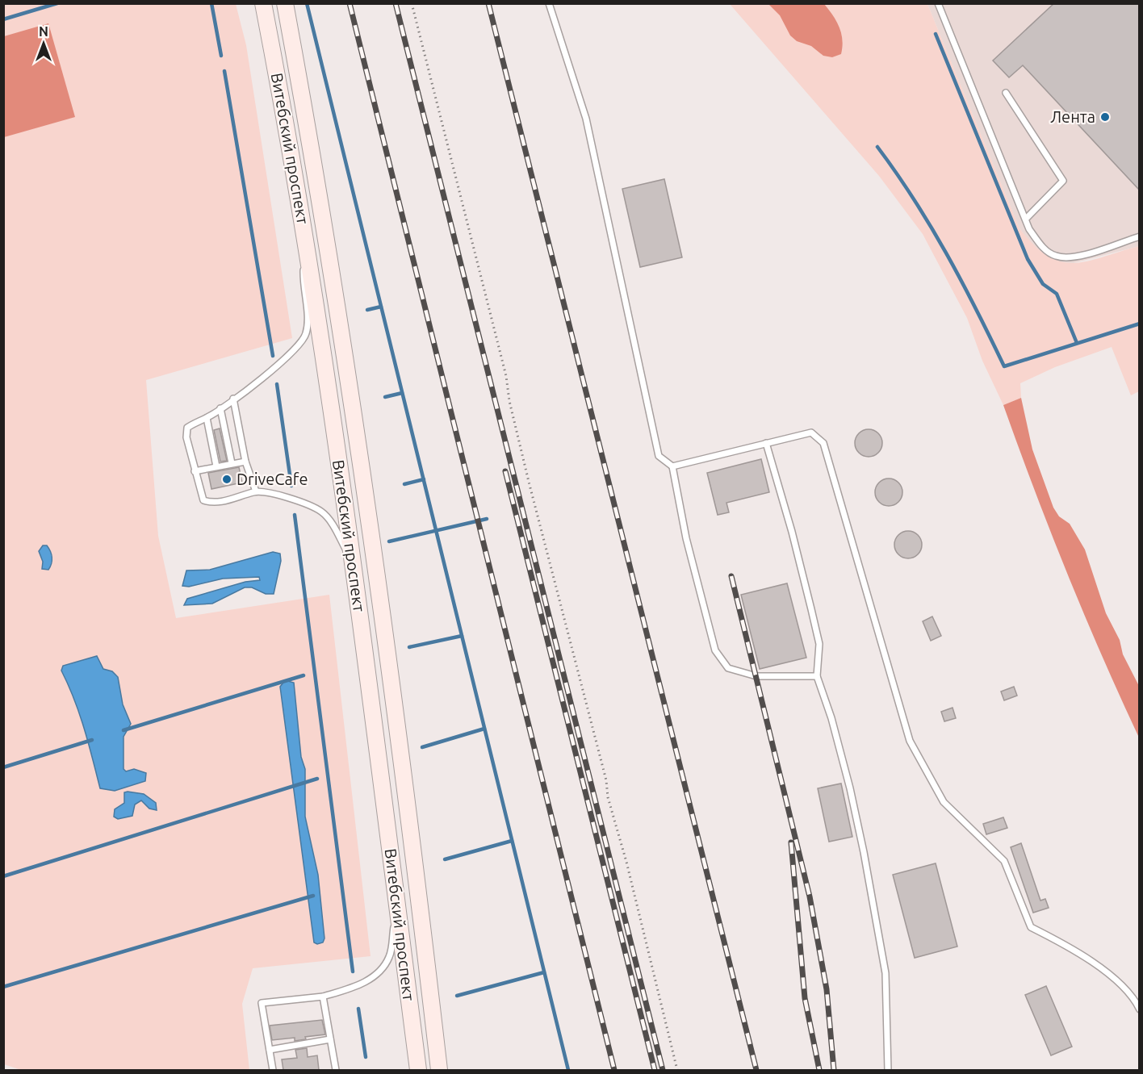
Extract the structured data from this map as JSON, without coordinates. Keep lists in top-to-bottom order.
{
  "streets": {
    "main road": ["Витебский проспект"]
  },
  "places": ["Лента", "DriveCafe"],
  "north": "top"
}
